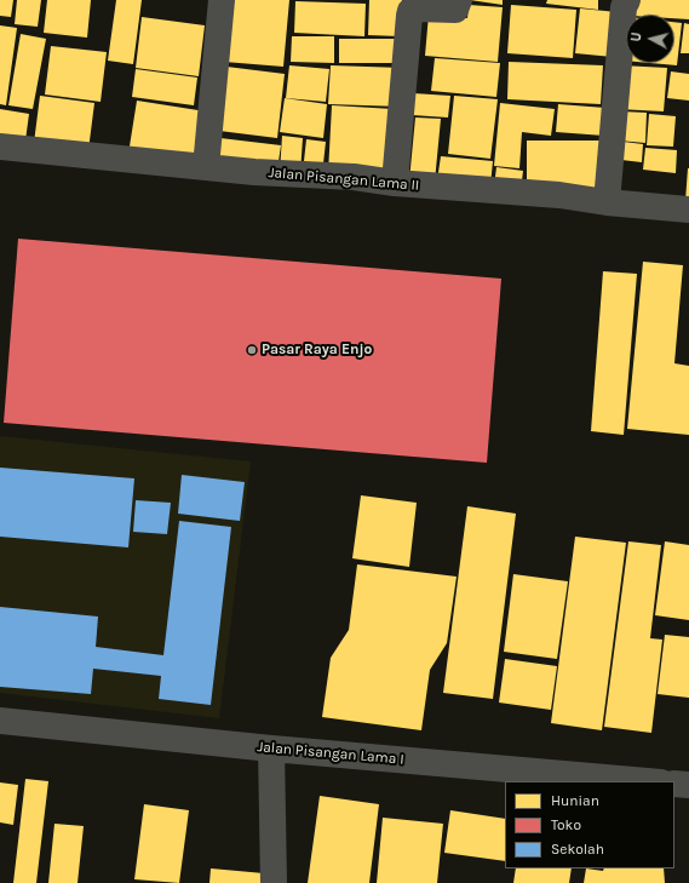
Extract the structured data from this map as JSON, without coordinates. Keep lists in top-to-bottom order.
{
  "streets": {
    "street": ["Jalan Pisangan Lama II", "Jalan Pisangan Lama I"]
  },
  "places": ["Pasar Raya Enjo"],
  "legend": ["Hunian", "Toko", "Sekolah"],
  "north": "left"
}
